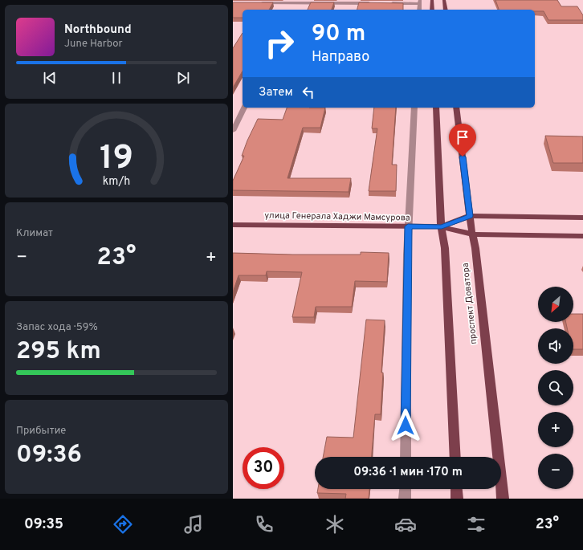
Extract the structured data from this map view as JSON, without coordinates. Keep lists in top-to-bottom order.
{
  "streets": {
    "main road": ["улица Генерала Хаджи Мамсурова", "проспект Доватора"]
  },
  "crossings": [
    ["улица Генерала Хаджи Мамсурова", "проспект Доватора"]
  ],
  "north": "bottom left",
  "page": {
    "turn": ["90 m", "Направо"],
    "song": ["Northbound", "June Harbor"],
    "then": "Затем",
    "tile": [
      "Климат",
      ["Запас хода · 59%", "295 km"],
      ["Прибытие", "09:36"]
    ],
    "heat": ["−", "23°", "+"],
    "map_buttons": ["+", "−"],
    "limit": "30",
    "trip": "09:36 · 1 мин · 170 m",
    "tabs": ["09:35", "23°"],
    "gauge": ["19", "km/h"]
  }
}
